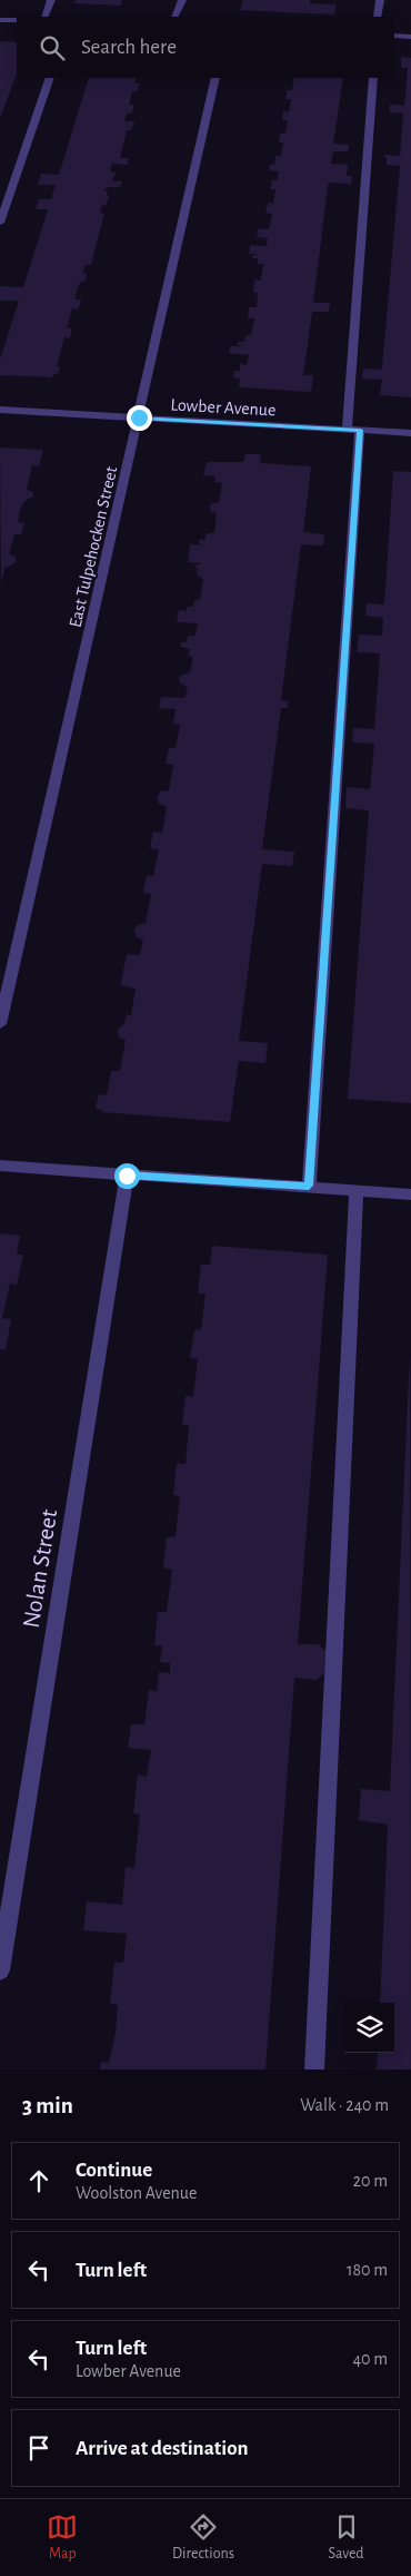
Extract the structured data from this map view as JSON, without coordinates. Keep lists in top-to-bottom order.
{
  "streets": {
    "street": ["Lowber Avenue", "East Tulpehocken Street", "Nolan Street"]
  },
  "crossings": [
    ["Lowber Avenue", "East Tulpehocken Street"]
  ],
  "page": {
    "search": "Search here",
    "heading": ["3 min", "Walk · 240 m"],
    "list": [
      ["Continue", "Woolston Avenue", "20 m"],
      ["Turn left", "180 m"],
      ["Turn left", "Lowber Avenue", "40 m"],
      "Arrive at destination"
    ],
    "nav": ["Map", "Directions", "Saved"]
  }
}
